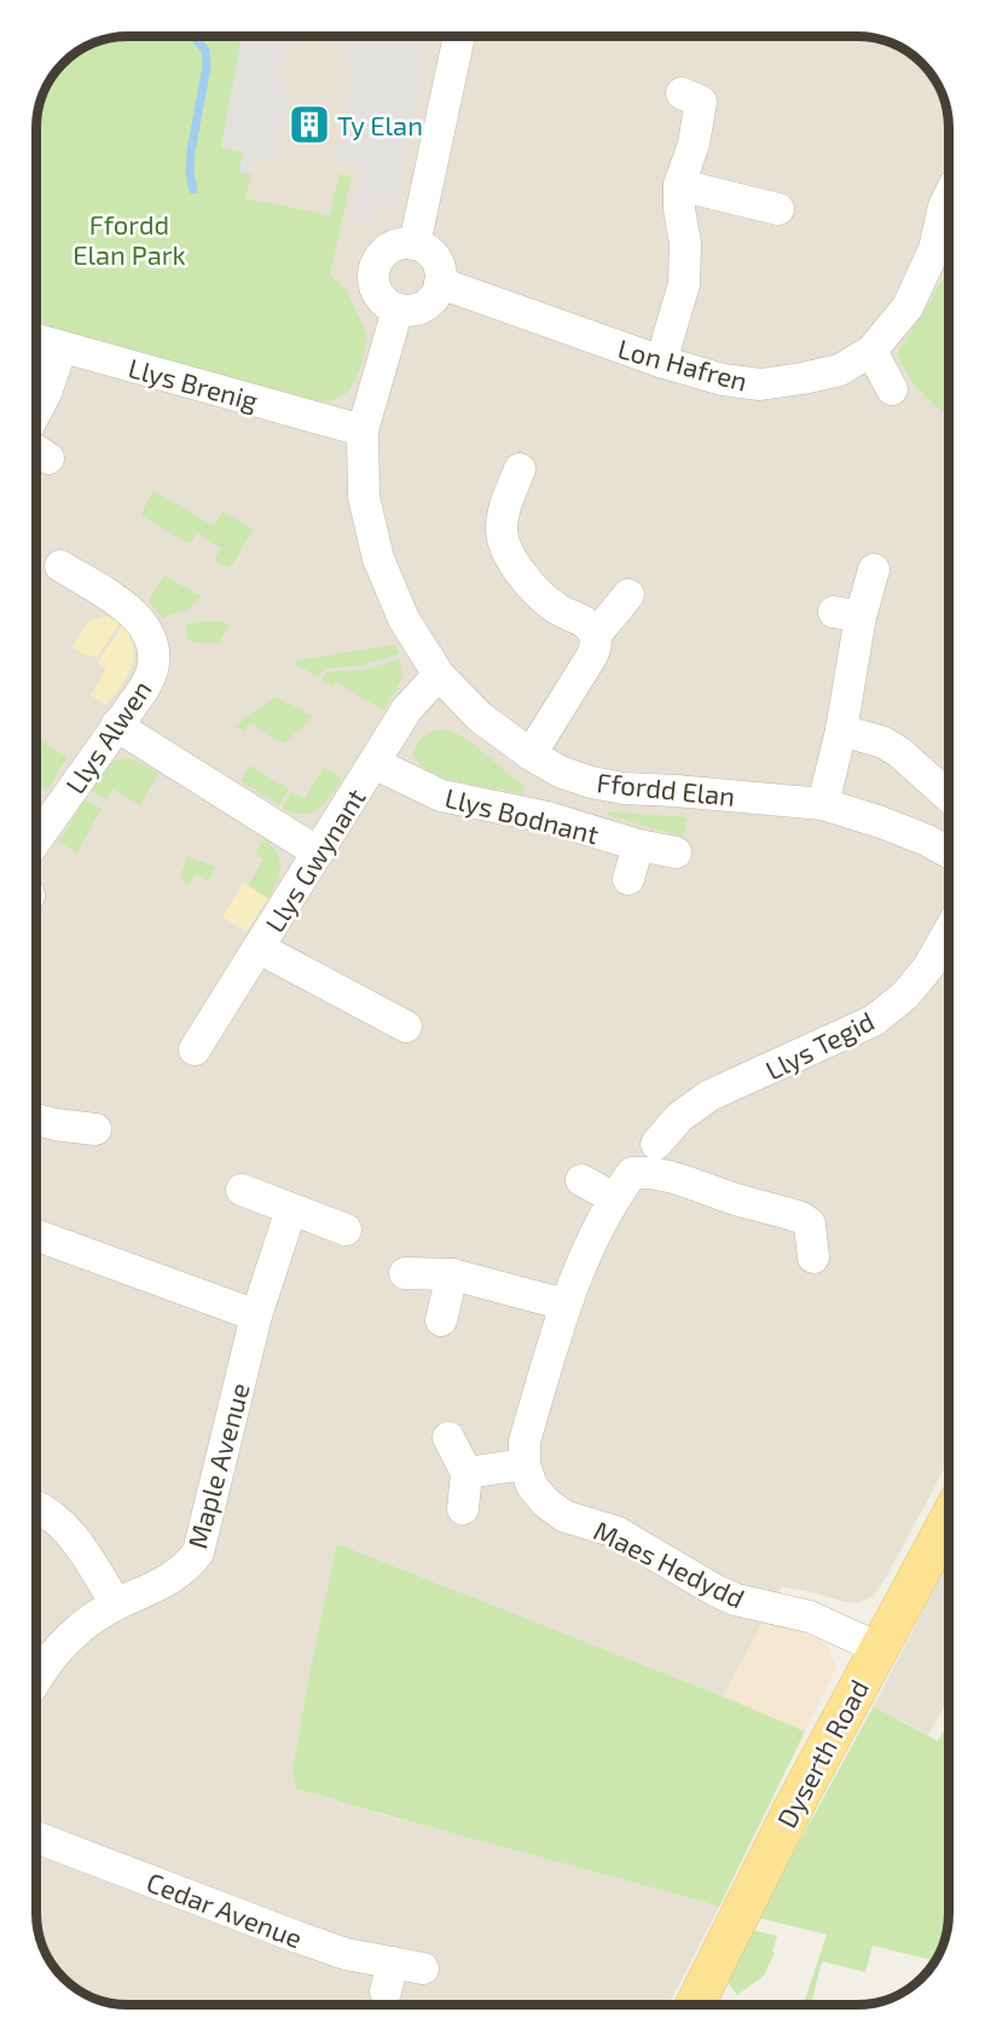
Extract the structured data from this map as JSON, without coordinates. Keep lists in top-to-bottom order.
{
  "streets": {
    "main road": ["Dyserth Road"],
    "street": [
      "Lon Hafren",
      "Llys Brenig",
      "Llys Alwen",
      "Ffordd Elan",
      "Llys Bodnant",
      "Llys Gwynant",
      "Llys Tegid",
      "Maple Avenue",
      "Maes Hedydd",
      "Cedar Avenue"
    ]
  },
  "crossings": [
    ["Lon Hafren", "Ffordd Elan"],
    ["Llys Brenig", "Ffordd Elan"],
    ["Ffordd Elan", "Llys Gwynant"],
    ["Llys Bodnant", "Llys Gwynant"],
    ["Maes Hedydd", "Dyserth Road"]
  ],
  "parks": ["Ffordd Elan Park"],
  "places": {
    "building": ["Ty Elan"]
  }
}
